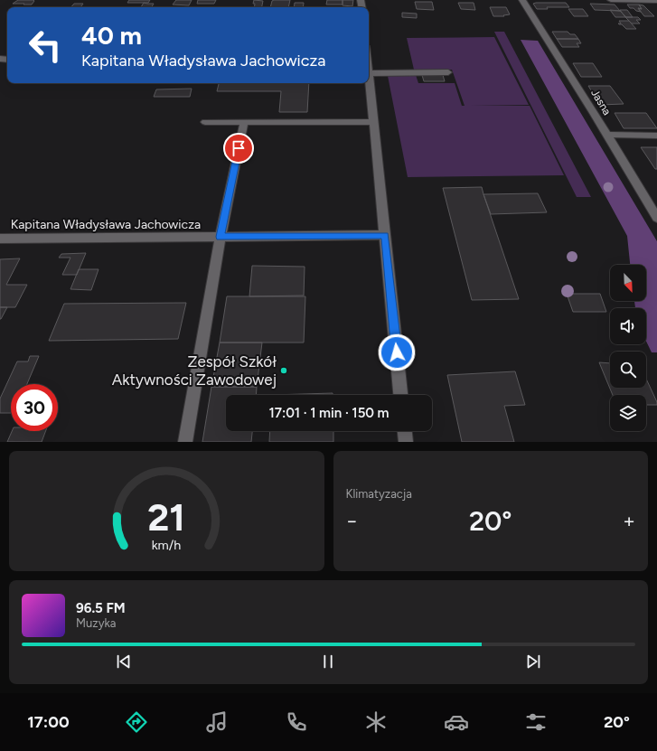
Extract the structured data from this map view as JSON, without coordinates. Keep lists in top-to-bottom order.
{
  "streets": {
    "street": ["Jasna", "Kapitana Władysława Jachowicza"]
  },
  "places": ["Zespół Szkół Aktywności Zawodowej"],
  "north": "bottom right",
  "page": {
    "turn": ["40 m", "Kapitana Władysława Jachowicza"],
    "limit": "30",
    "trip": "17:01 · 1 min · 150 m",
    "tile": "Klimatyzacja",
    "heat": ["−", "20°", "+"],
    "song": ["96.5 FM", "Muzyka"],
    "tabs": ["17:00", "20°"],
    "gauge": ["21", "km/h"]
  }
}
